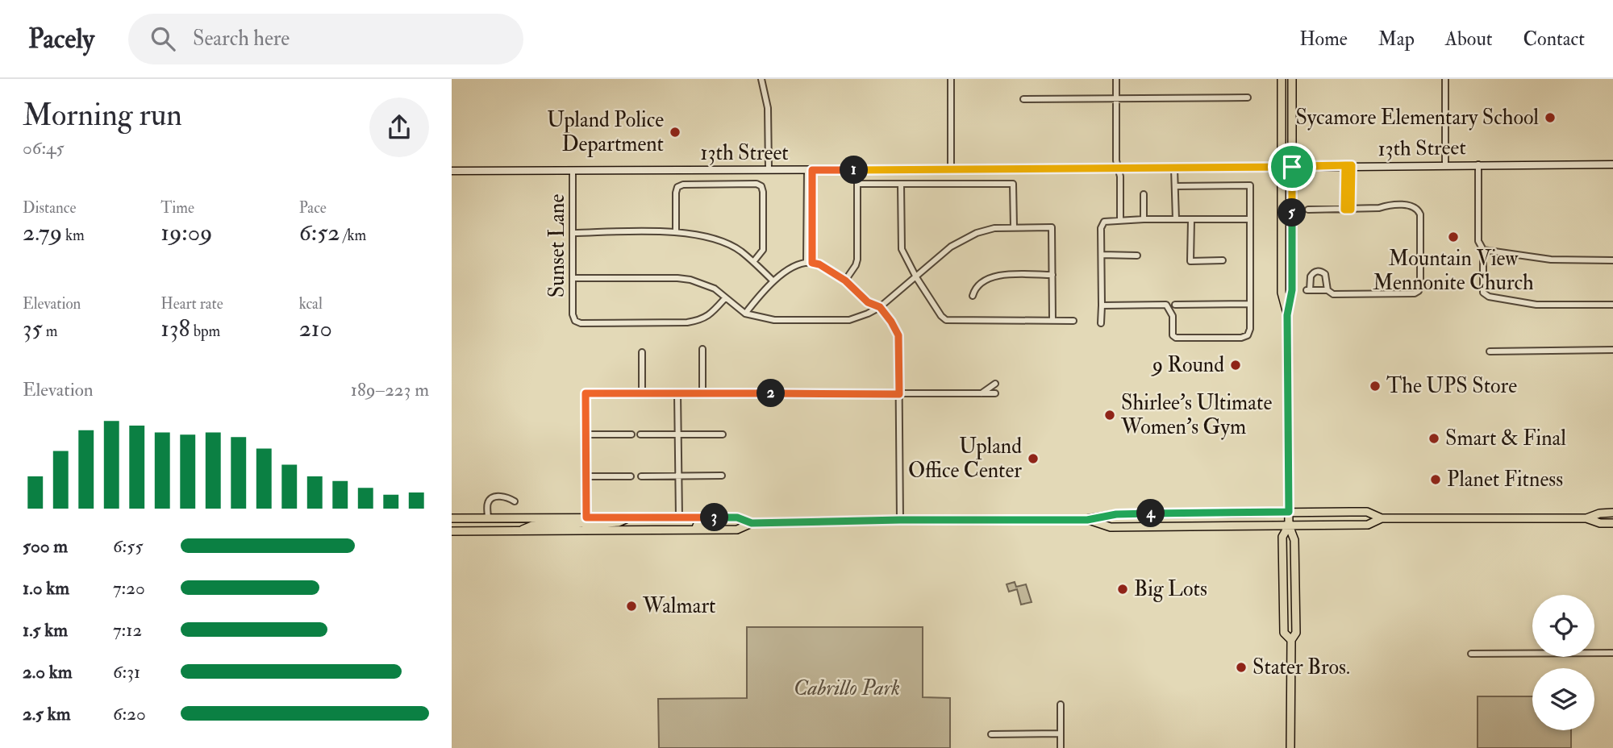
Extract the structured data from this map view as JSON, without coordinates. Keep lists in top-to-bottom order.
{
  "streets": {
    "street": ["13th Street", "Sunset Lane"]
  },
  "crossings": [
    ["13th Street", "Sunset Lane"]
  ],
  "parks": ["Cabrillo Park"],
  "places": [
    "Sycamore Elementary School",
    "Upland Police Department",
    "Mountain View Mennonite Church",
    "9 Round",
    "The UPS Store",
    "Shirlee's Ultimate Women's Gym",
    "Smart & Final",
    "Upland Office Center",
    "Planet Fitness",
    "Big Lots",
    "Walmart",
    "Stater Bros."
  ],
  "page": {
    "header": "Pacely",
    "search": "Search here",
    "nav": [
      "Home",
      "Map",
      "About",
      "Contact"
    ],
    "heading": ["Morning run", "06:45"],
    "pins": [
      "1",
      "5",
      "2",
      "4",
      "3"
    ],
    "stats": [
      ["Distance", "2.79 km"],
      ["Time", "19:09"],
      ["Pace", "6:52 /km"],
      ["Elevation", "35 m"],
      ["Heart rate", "138 bpm"],
      ["kcal", "210"]
    ],
    "chart": ["Elevation", "189–223 m"],
    "list": [
      {
        "name": "500 m",
        "note": "6:55"
      },
      {
        "name": "1.0 km",
        "note": "7:20"
      },
      {
        "name": "1.5 km",
        "note": "7:12"
      },
      {
        "name": "2.0 km",
        "note": "6:31"
      },
      {
        "name": "2.5 km",
        "note": "6:20"
      }
    ]
  }
}
